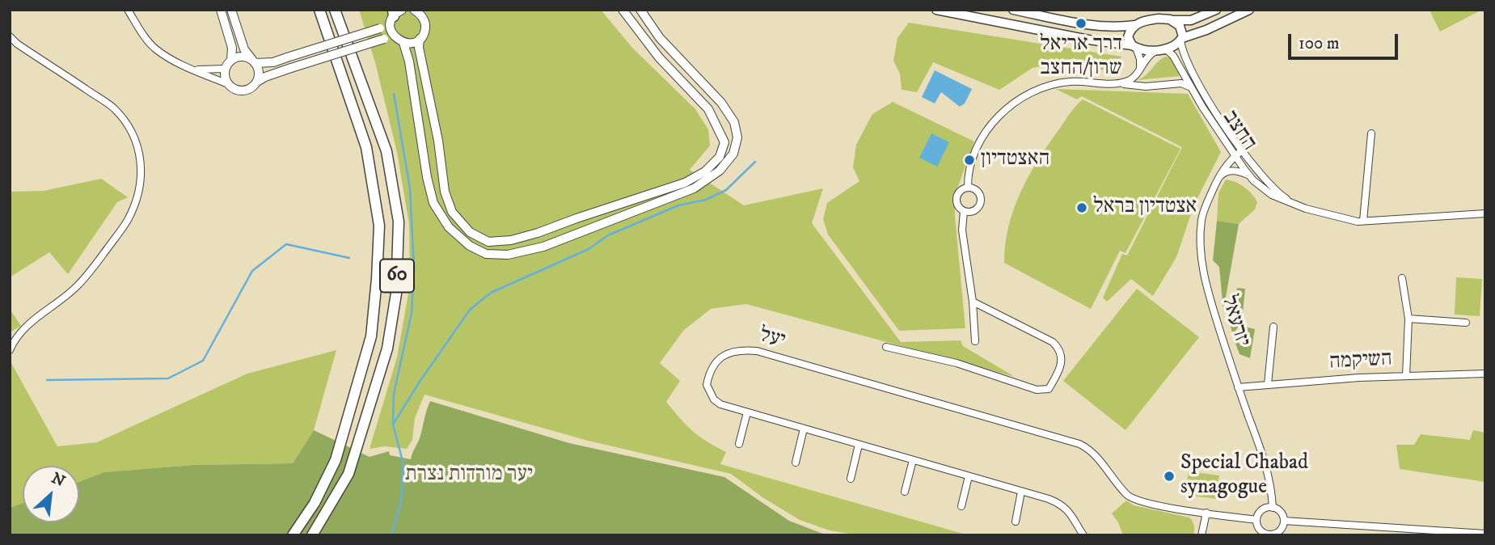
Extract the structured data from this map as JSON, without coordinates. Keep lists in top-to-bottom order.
{
  "streets": {
    "highway": ["60"],
    "street": [
      "החצב",
      "יזרעאל",
      "יעל",
      "השיקמה"
    ]
  },
  "crossings": [
    ["החצב", "יזרעאל"],
    ["יזרעאל", "יעל"],
    ["יזרעאל", "השיקמה"]
  ],
  "parks": ["יער מורדות נצרת"],
  "places": [
    "דרך אריאל שרון/החצב",
    "האצטדיון",
    "אצטדיון בראל",
    "Special Chabad synagogue"
  ],
  "scale_bar": "100 m",
  "north": "top right"
}
